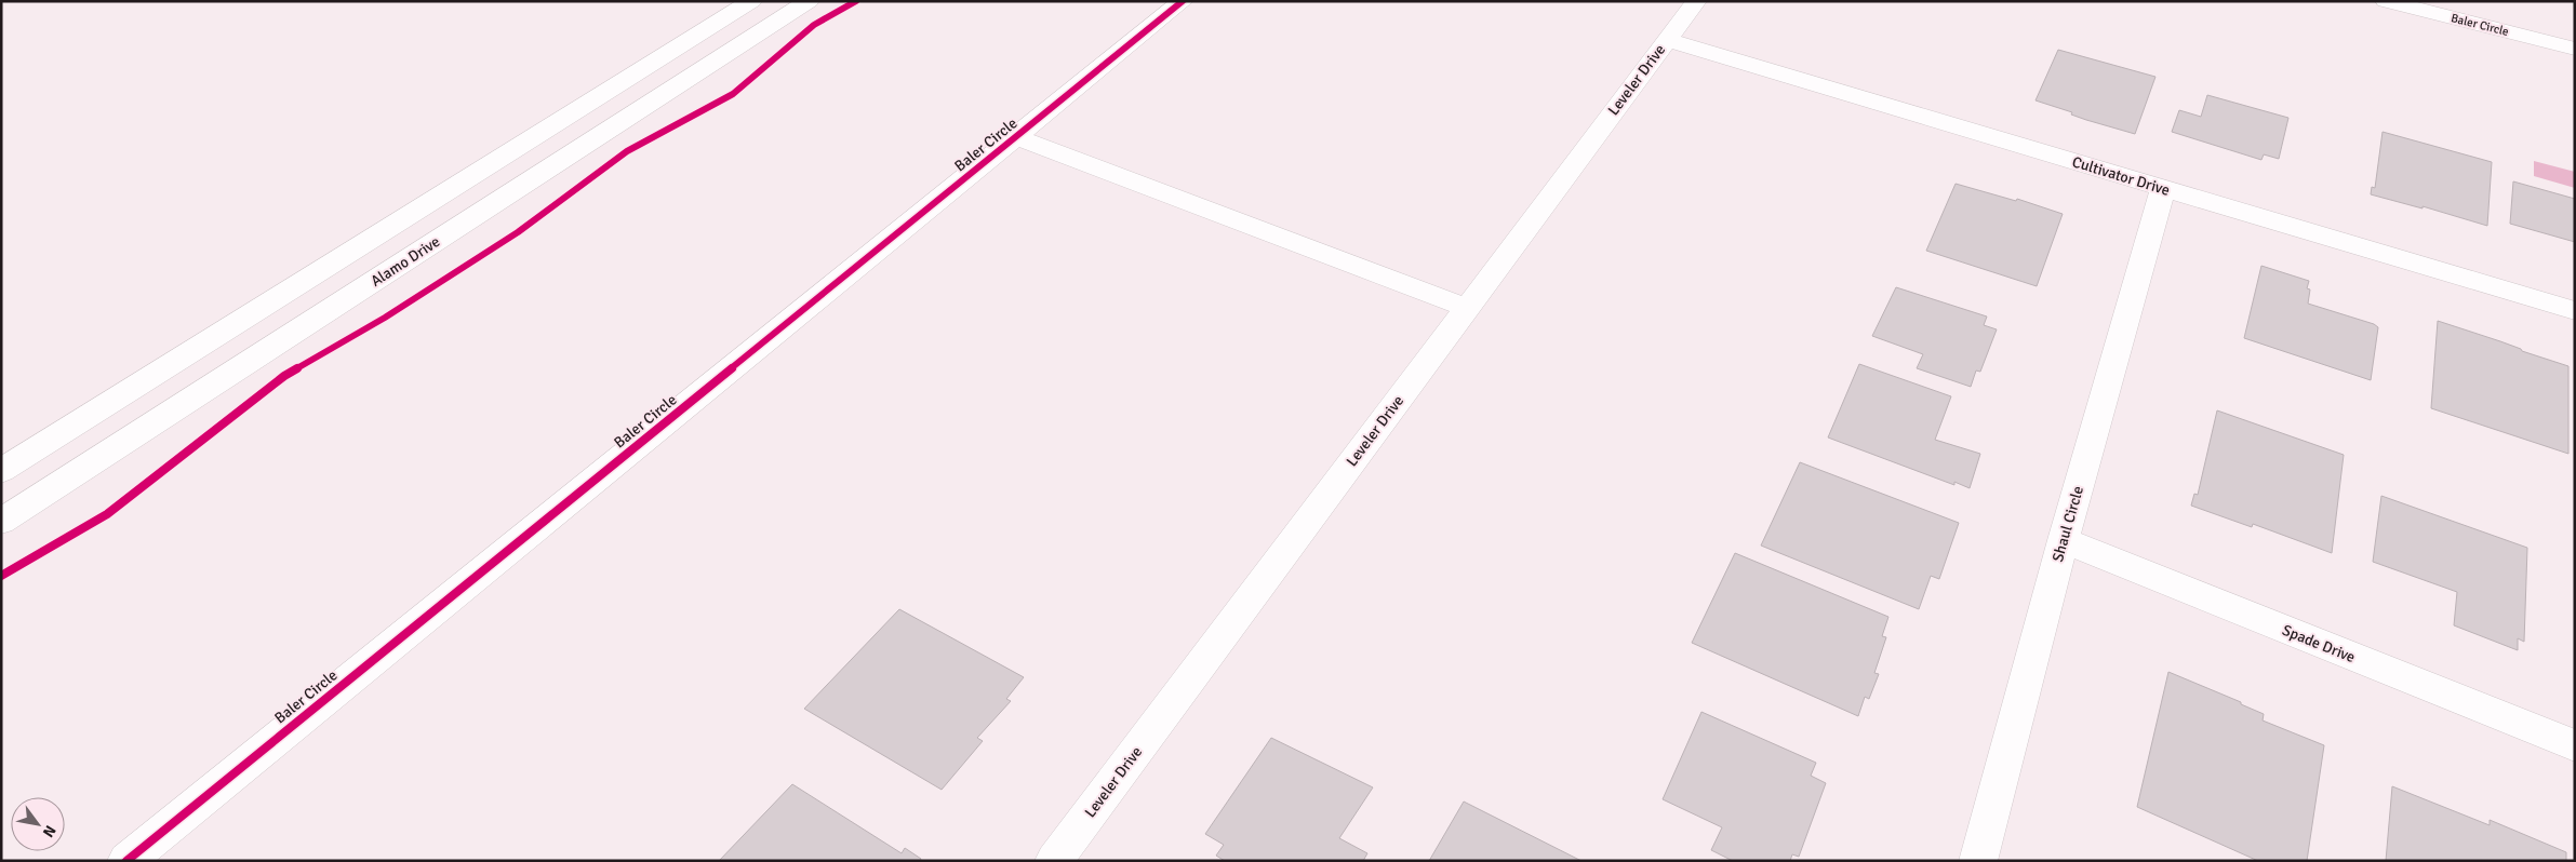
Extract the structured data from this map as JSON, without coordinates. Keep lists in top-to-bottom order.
{
  "streets": {
    "street": [
      "Baler Circle",
      "Leveler Drive",
      "Cultivator Drive",
      "Alamo Drive",
      "Shaul Circle",
      "Spade Drive"
    ]
  },
  "crossings": [
    ["Leveler Drive", "Cultivator Drive"],
    ["Cultivator Drive", "Shaul Circle"],
    ["Shaul Circle", "Spade Drive"]
  ],
  "north": "bottom right"
}
